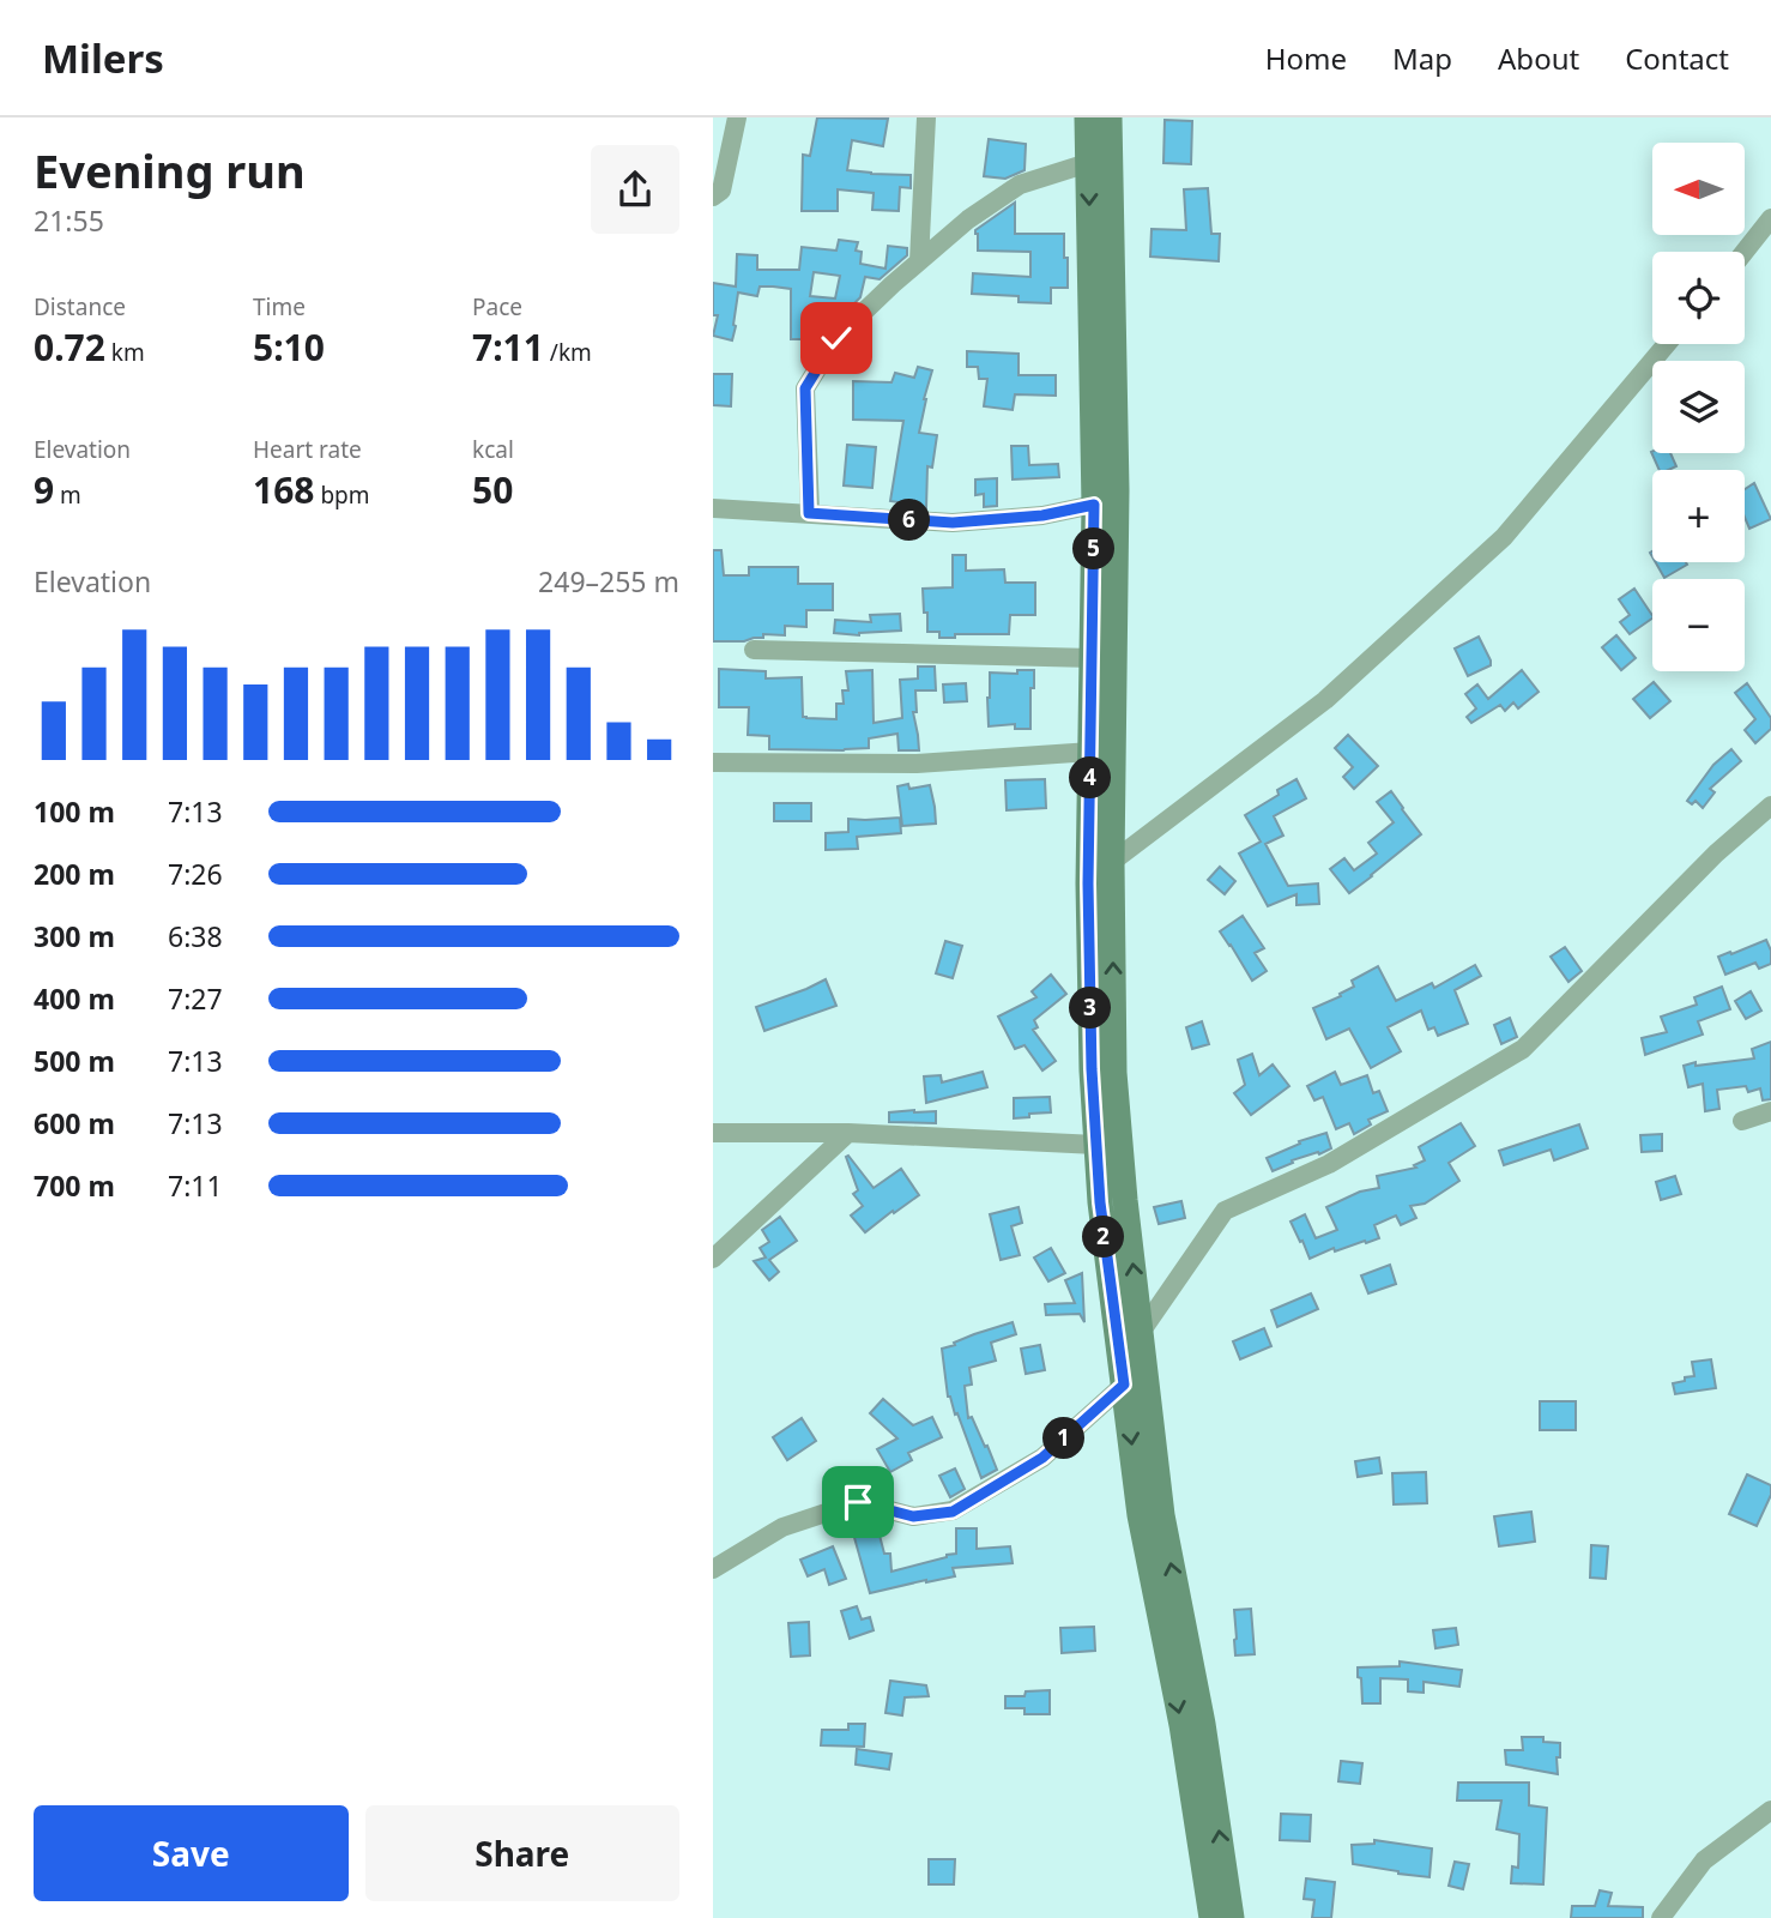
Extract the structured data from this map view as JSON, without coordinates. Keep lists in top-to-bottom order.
{
  "north": "left",
  "page": {
    "header": "Milers",
    "nav": [
      "Home",
      "Map",
      "About",
      "Contact"
    ],
    "heading": ["Evening run", "21:55"],
    "map_buttons": ["+", "−"],
    "stats": [
      ["Distance", "0.72 km"],
      ["Time", "5:10"],
      ["Pace", "7:11 /km"],
      ["Elevation", "9 m"],
      ["Heart rate", "168 bpm"],
      ["kcal", "50"]
    ],
    "pins": [
      "6",
      "5",
      "4",
      "3",
      "2",
      "1"
    ],
    "chart": ["Elevation", "249–255 m"],
    "list": [
      {
        "name": "100 m",
        "note": "7:13"
      },
      {
        "name": "200 m",
        "note": "7:26"
      },
      {
        "name": "300 m",
        "note": "6:38"
      },
      {
        "name": "400 m",
        "note": "7:27"
      },
      {
        "name": "500 m",
        "note": "7:13"
      },
      {
        "name": "600 m",
        "note": "7:13"
      },
      {
        "name": "700 m",
        "note": "7:11"
      }
    ],
    "buttons": ["Save", "Share"]
  }
}
